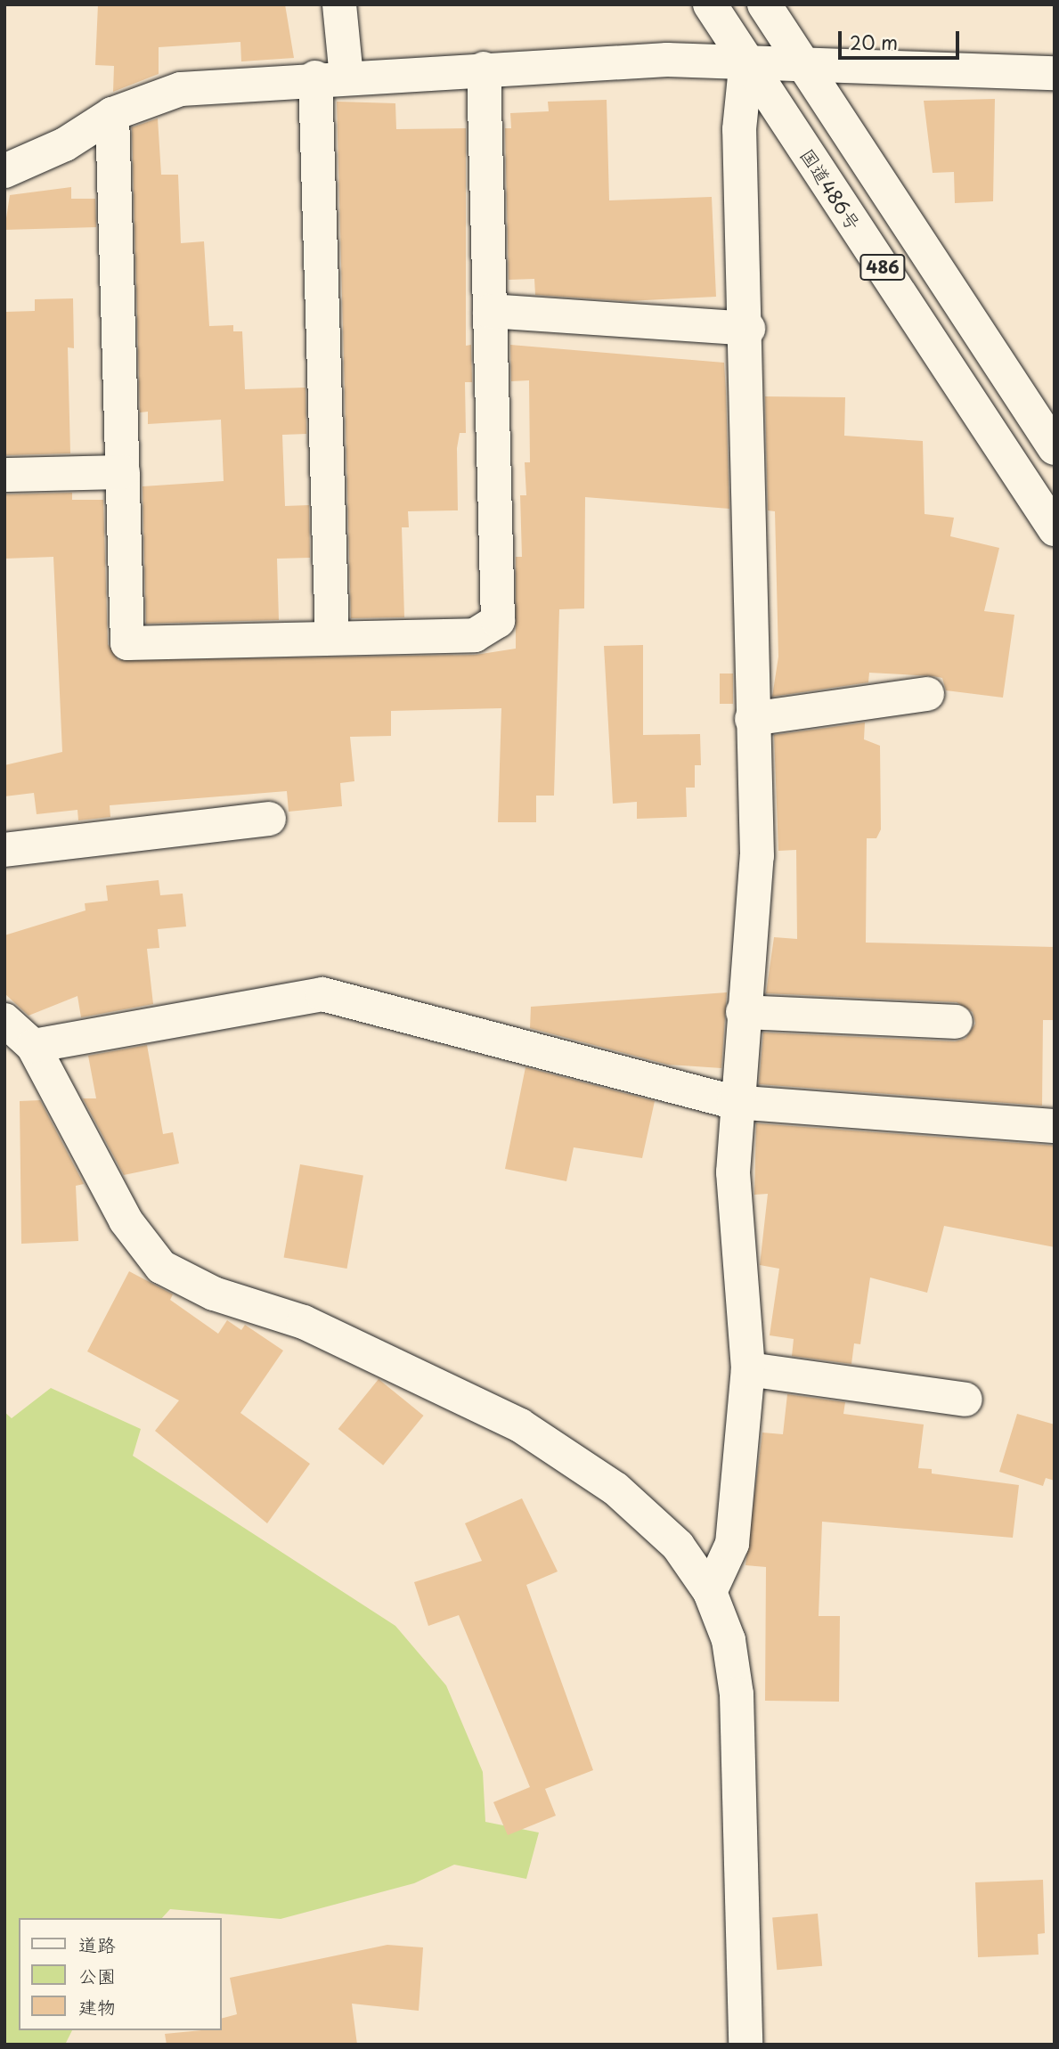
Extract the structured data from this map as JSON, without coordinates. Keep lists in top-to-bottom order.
{
  "streets": {
    "main road": ["国道486号", "486"]
  },
  "legend": ["道路", "公園", "建物"],
  "scale_bar": "20 m"
}
